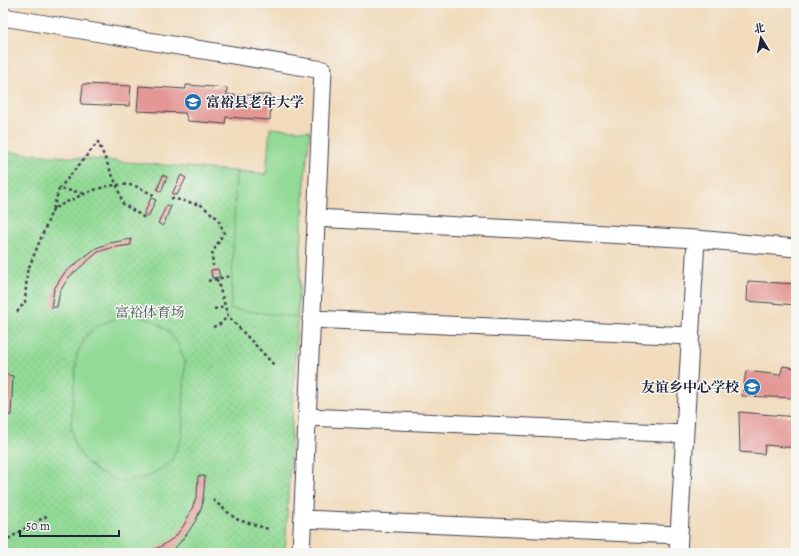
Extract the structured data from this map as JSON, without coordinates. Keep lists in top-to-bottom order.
{
  "parks": ["富裕体育场"],
  "places": {
    "school or university": ["富裕县老年大学", "友谊乡中心学校"]
  },
  "scale_bar": "50 m",
  "north": "top"
}
